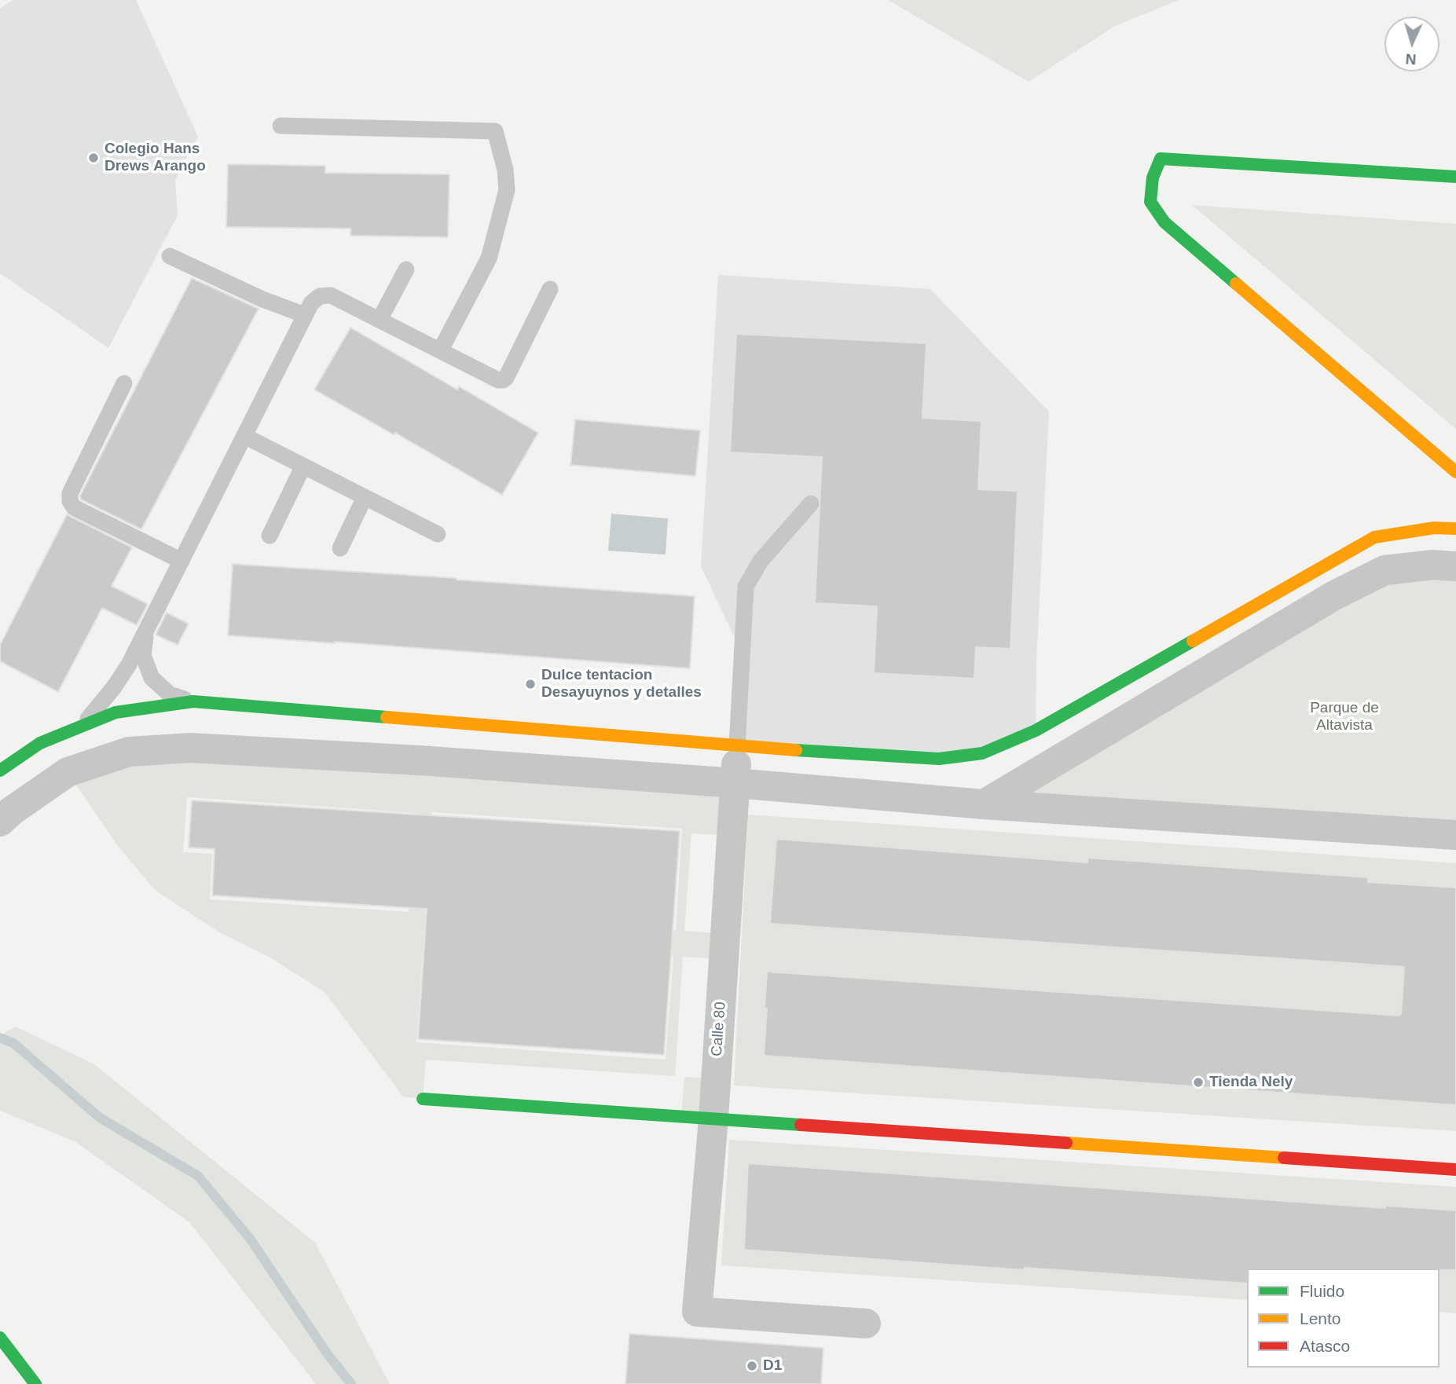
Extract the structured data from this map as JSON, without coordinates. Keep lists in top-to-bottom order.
{
  "streets": {
    "street": ["Calle 80"]
  },
  "parks": ["Parque de Altavista"],
  "places": [
    "Colegio Hans Drews Arango",
    "Dulce tentacion Desayuynos y detalles",
    "Tienda Nely",
    "D1"
  ],
  "legend": ["Fluido", "Lento", "Atasco"],
  "north": "bottom"
}
